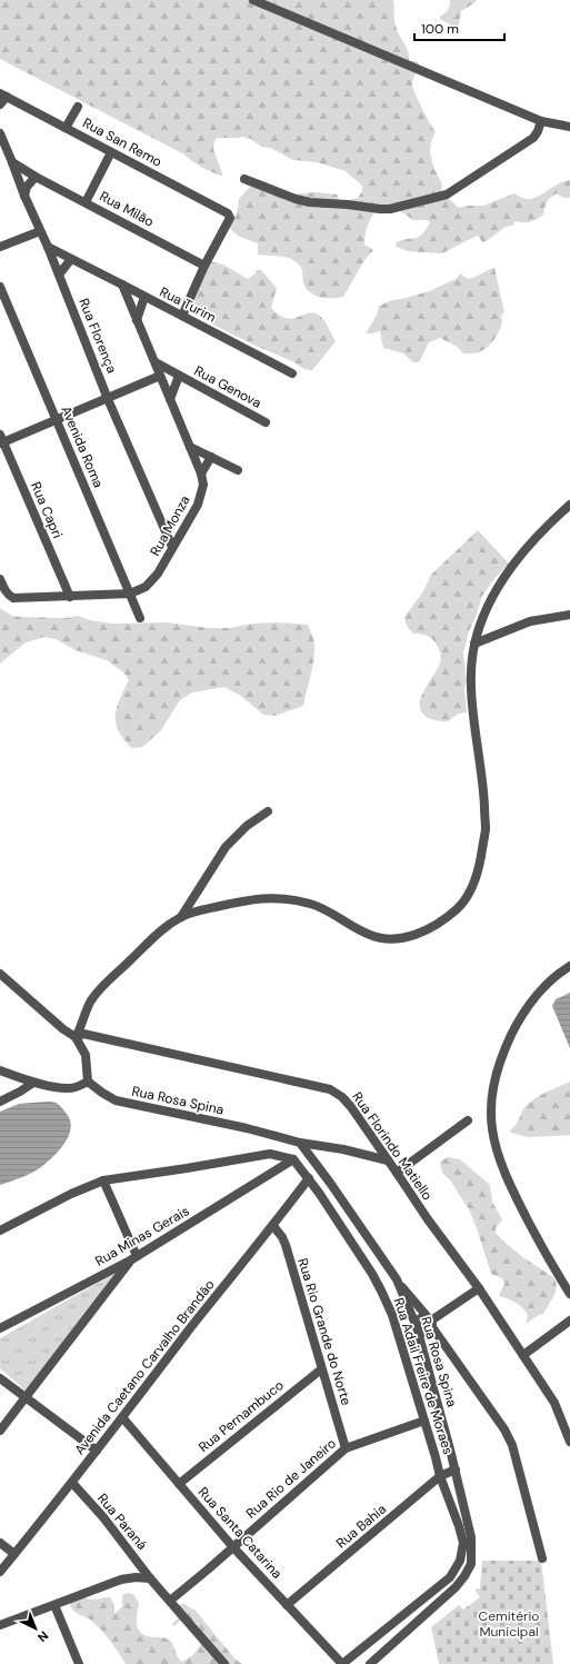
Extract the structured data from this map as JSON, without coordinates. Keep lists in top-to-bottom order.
{
  "streets": {
    "street": [
      "Rua San Remo",
      "Rua Milão",
      "Rua Turim",
      "Rua Florença",
      "Rua Genova",
      "Avenida Roma",
      "Rua Capri",
      "Rua Monza",
      "Rua Rosa Spina",
      "Rua Florindo Matiello",
      "Rua Minas Gerais",
      "Rua Rio Grande do Norte",
      "Avenida Caetano Carvalho Brandão",
      "Rua Adail Freire de Moraes",
      "Rua Pernambuco",
      "Rua Rio de Janeiro",
      "Rua Paraná",
      "Rua Bahia",
      "Rua Santa Catarina"
    ]
  },
  "crossings": [
    ["Rua San Remo", "Rua Milão"],
    ["Rua Milão", "Rua Florença"],
    ["Rua Turim", "Rua Florença"],
    ["Rua Turim", "Rua Monza"],
    ["Rua Florença", "Rua Monza"],
    ["Rua Genova", "Rua Monza"],
    ["Avenida Roma", "Rua Monza"],
    ["Rua Capri", "Rua Monza"],
    ["Rua Rosa Spina", "Rua Bahia"],
    ["Rua Minas Gerais", "Rua Adail Freire de Moraes"],
    ["Rua Rio Grande do Norte", "Avenida Caetano Carvalho Brandão"],
    ["Rua Rio Grande do Norte", "Rua Pernambuco"],
    ["Rua Rio Grande do Norte", "Rua Rio de Janeiro"],
    ["Avenida Caetano Carvalho Brandão", "Rua Adail Freire de Moraes"],
    ["Avenida Caetano Carvalho Brandão", "Rua Paraná"],
    ["Avenida Caetano Carvalho Brandão", "Rua Santa Catarina"],
    ["Rua Adail Freire de Moraes", "Rua Rio de Janeiro"],
    ["Rua Adail Freire de Moraes", "Rua Bahia"],
    ["Rua Adail Freire de Moraes", "Rua Santa Catarina"],
    ["Rua Pernambuco", "Rua Santa Catarina"],
    ["Rua Rio de Janeiro", "Rua Santa Catarina"],
    ["Rua Bahia", "Rua Santa Catarina"]
  ],
  "parks": ["Cemitério Municipal"],
  "scale_bar": "100 m",
  "north": "bottom right"
}
